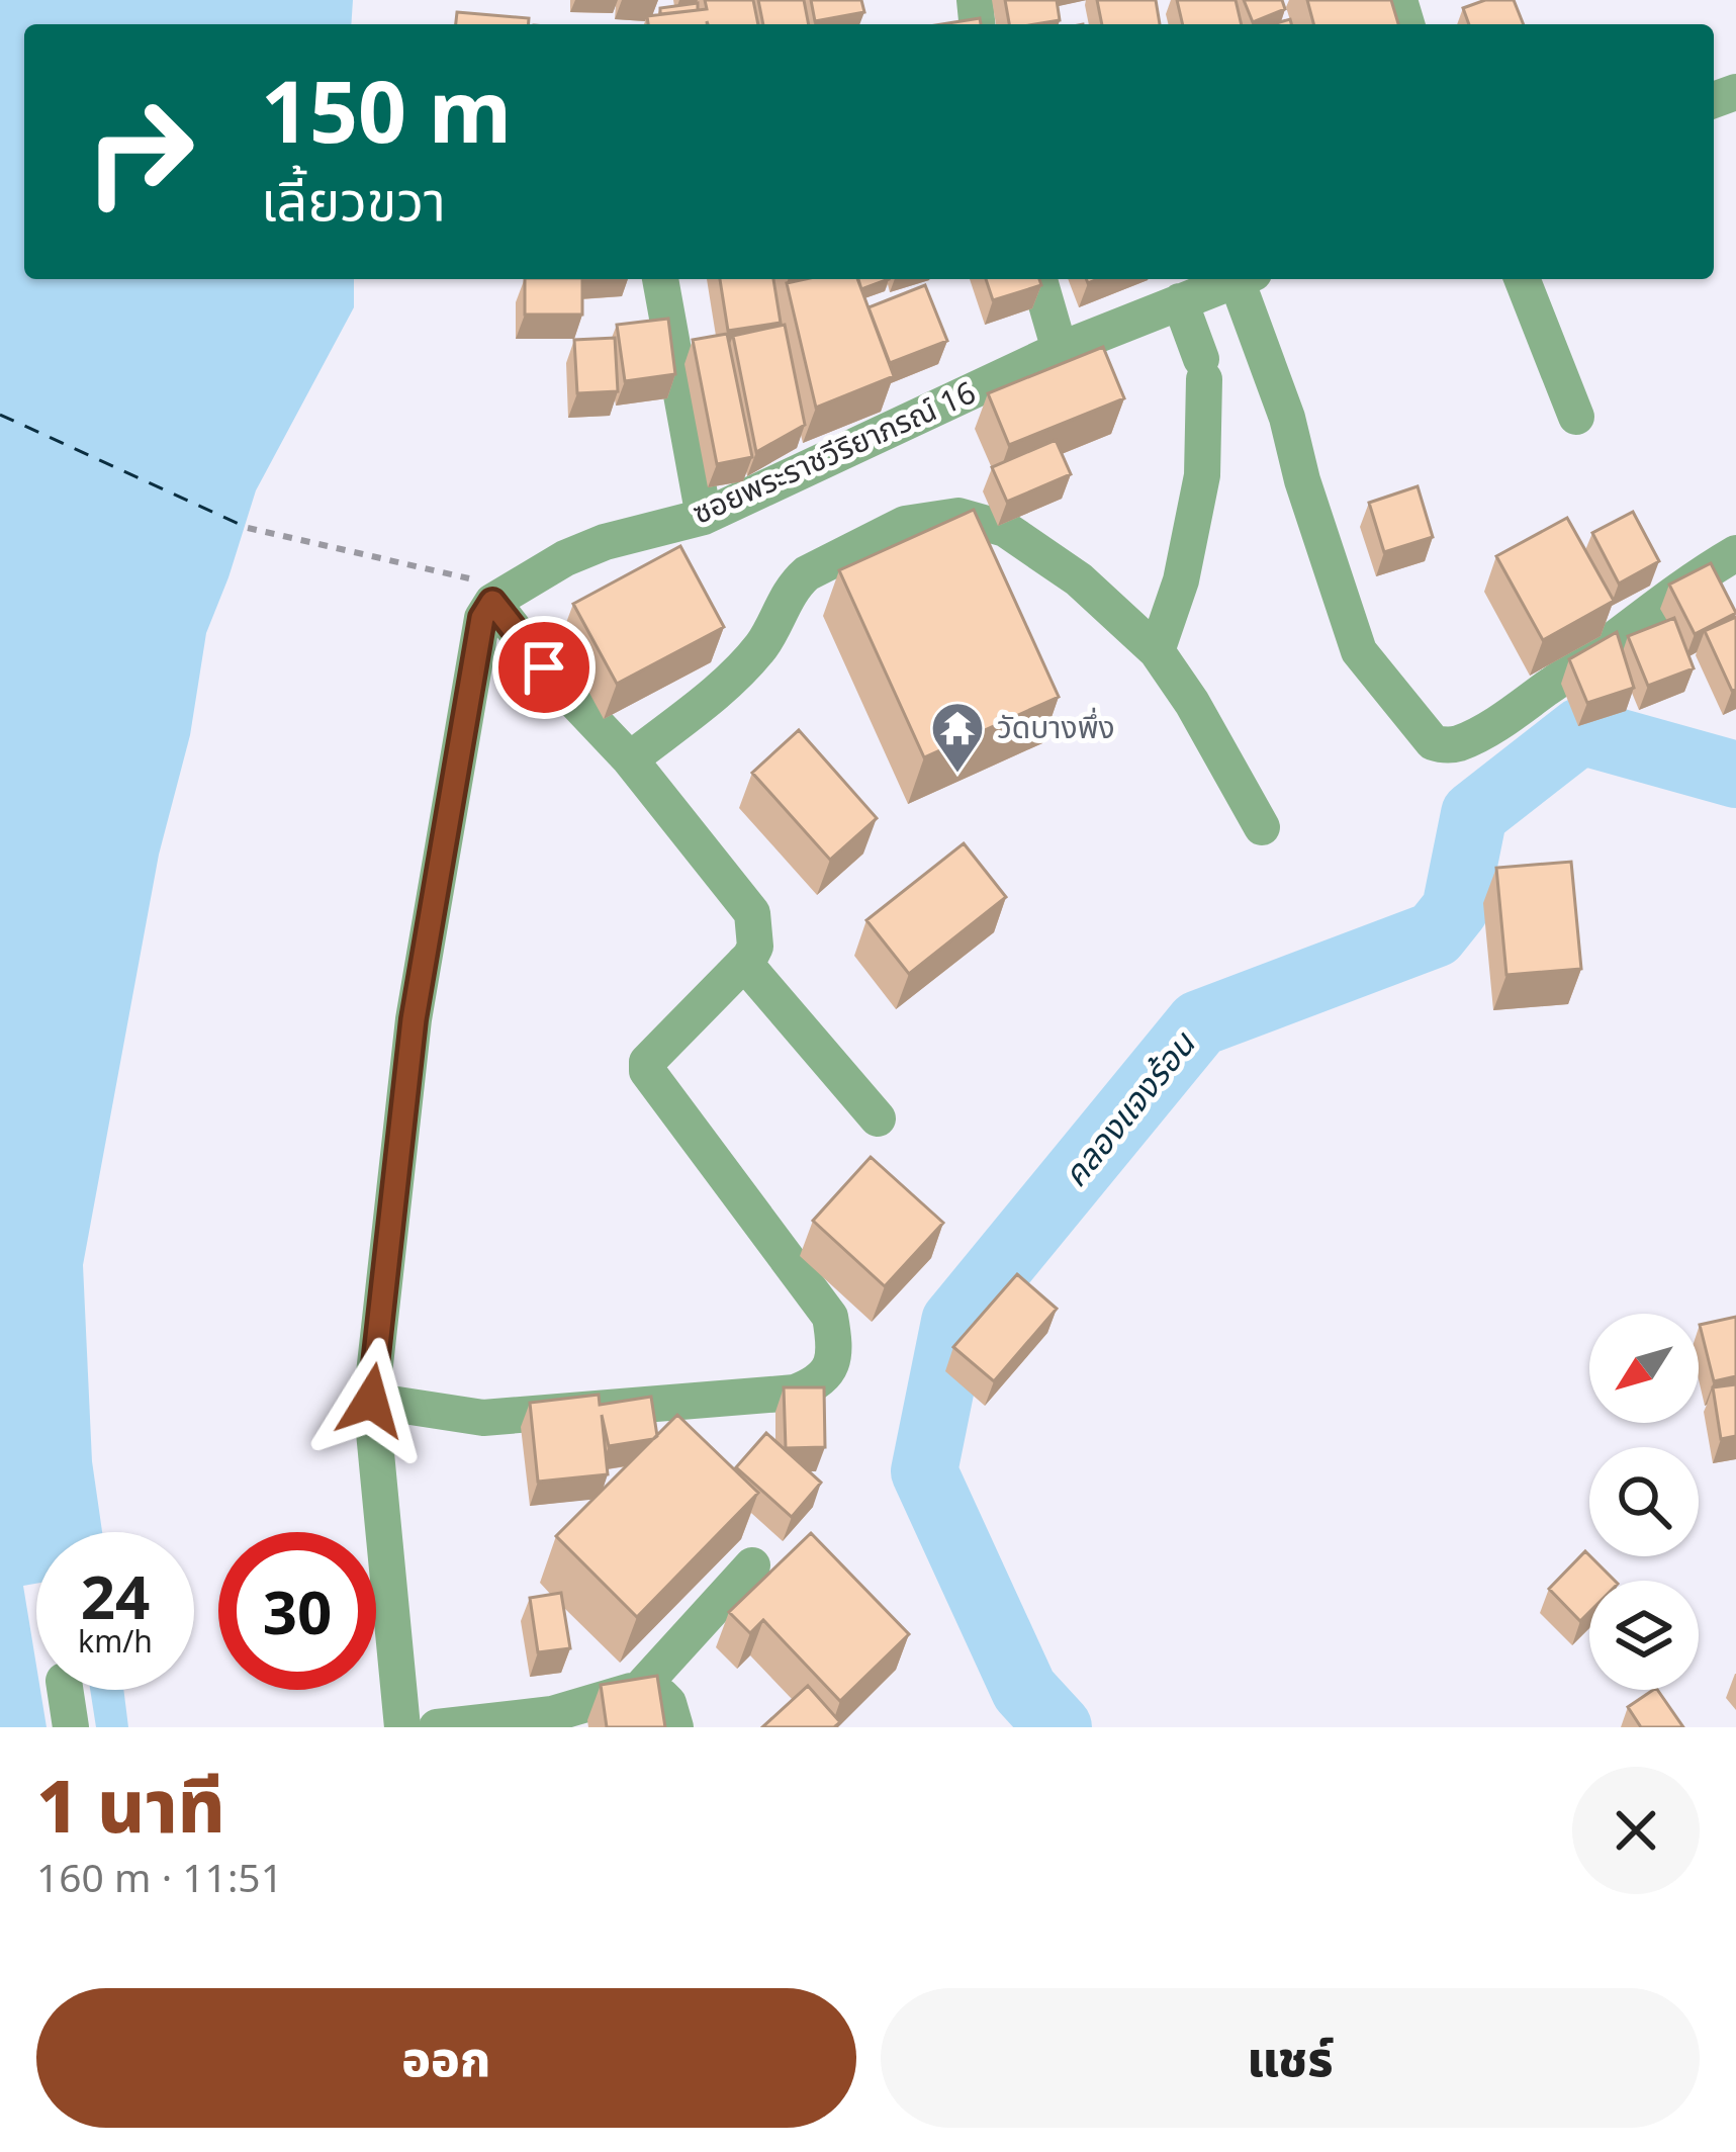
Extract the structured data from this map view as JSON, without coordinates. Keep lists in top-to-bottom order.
{
  "streets": {
    "street": ["ซอยพระราชวีริยาภรณ์ 16"]
  },
  "water": ["คลองแจงร้อน"],
  "places": {
    "temple": ["วัดบางพึ่ง"]
  },
  "north": "bottom left",
  "page": {
    "turn": ["150 m", "เลี้ยวขวา"],
    "speed": "24 km/h",
    "limit": "30",
    "heading": ["1 นาที", "160 m · 11:51"],
    "buttons": ["ออก", "แชร์"]
  }
}
